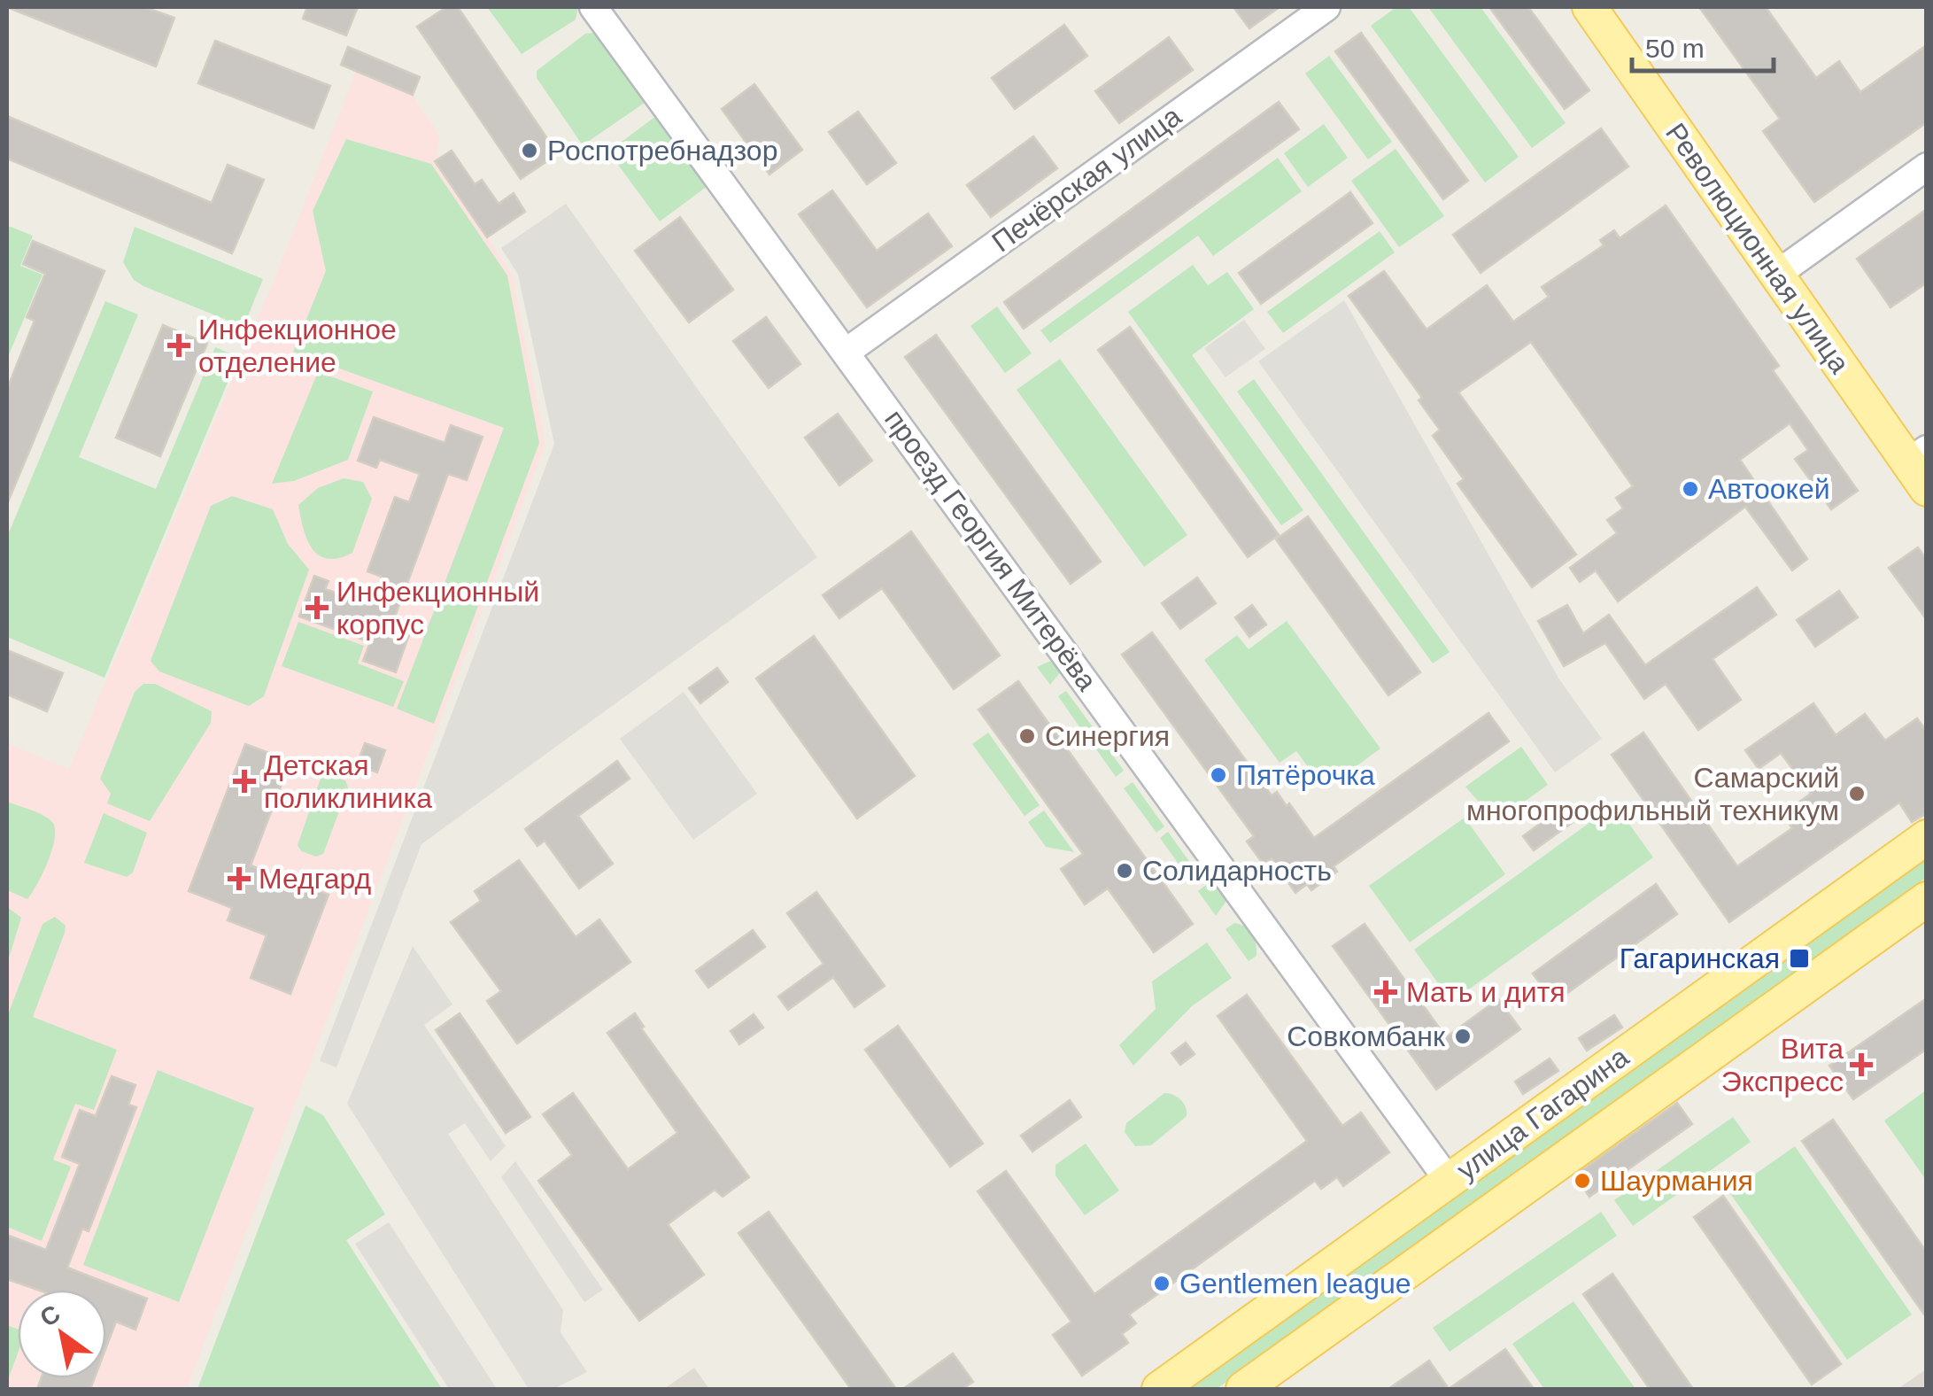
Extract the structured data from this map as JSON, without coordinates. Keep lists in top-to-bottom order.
{
  "streets": {
    "main road": ["Революционная улица", "улица Гагарина"],
    "street": ["Печёрская улица", "проезд Георгия Митерёва"]
  },
  "crossings": [
    ["Печёрская улица", "проезд Георгия Митерёва"],
    ["проезд Георгия Митерёва", "улица Гагарина"]
  ],
  "places": {
    "other": [
      "Роспотребнадзор",
      "Автоокей",
      "Синергия",
      "Пятёрочка",
      "Самарский многопрофильный техникум",
      "Солидарность",
      "Совкомбанк",
      "Шаурмания",
      "Gentlemen league"
    ],
    "health": [
      "Инфекционное отделение",
      "Инфекционный корпус",
      "Детская поликлиника",
      "Медгард",
      "Мать и дитя",
      "Вита Экспресс"
    ],
    "transit": ["Гагаринская"]
  },
  "scale_bar": "50 m",
  "north": "top left"
}
